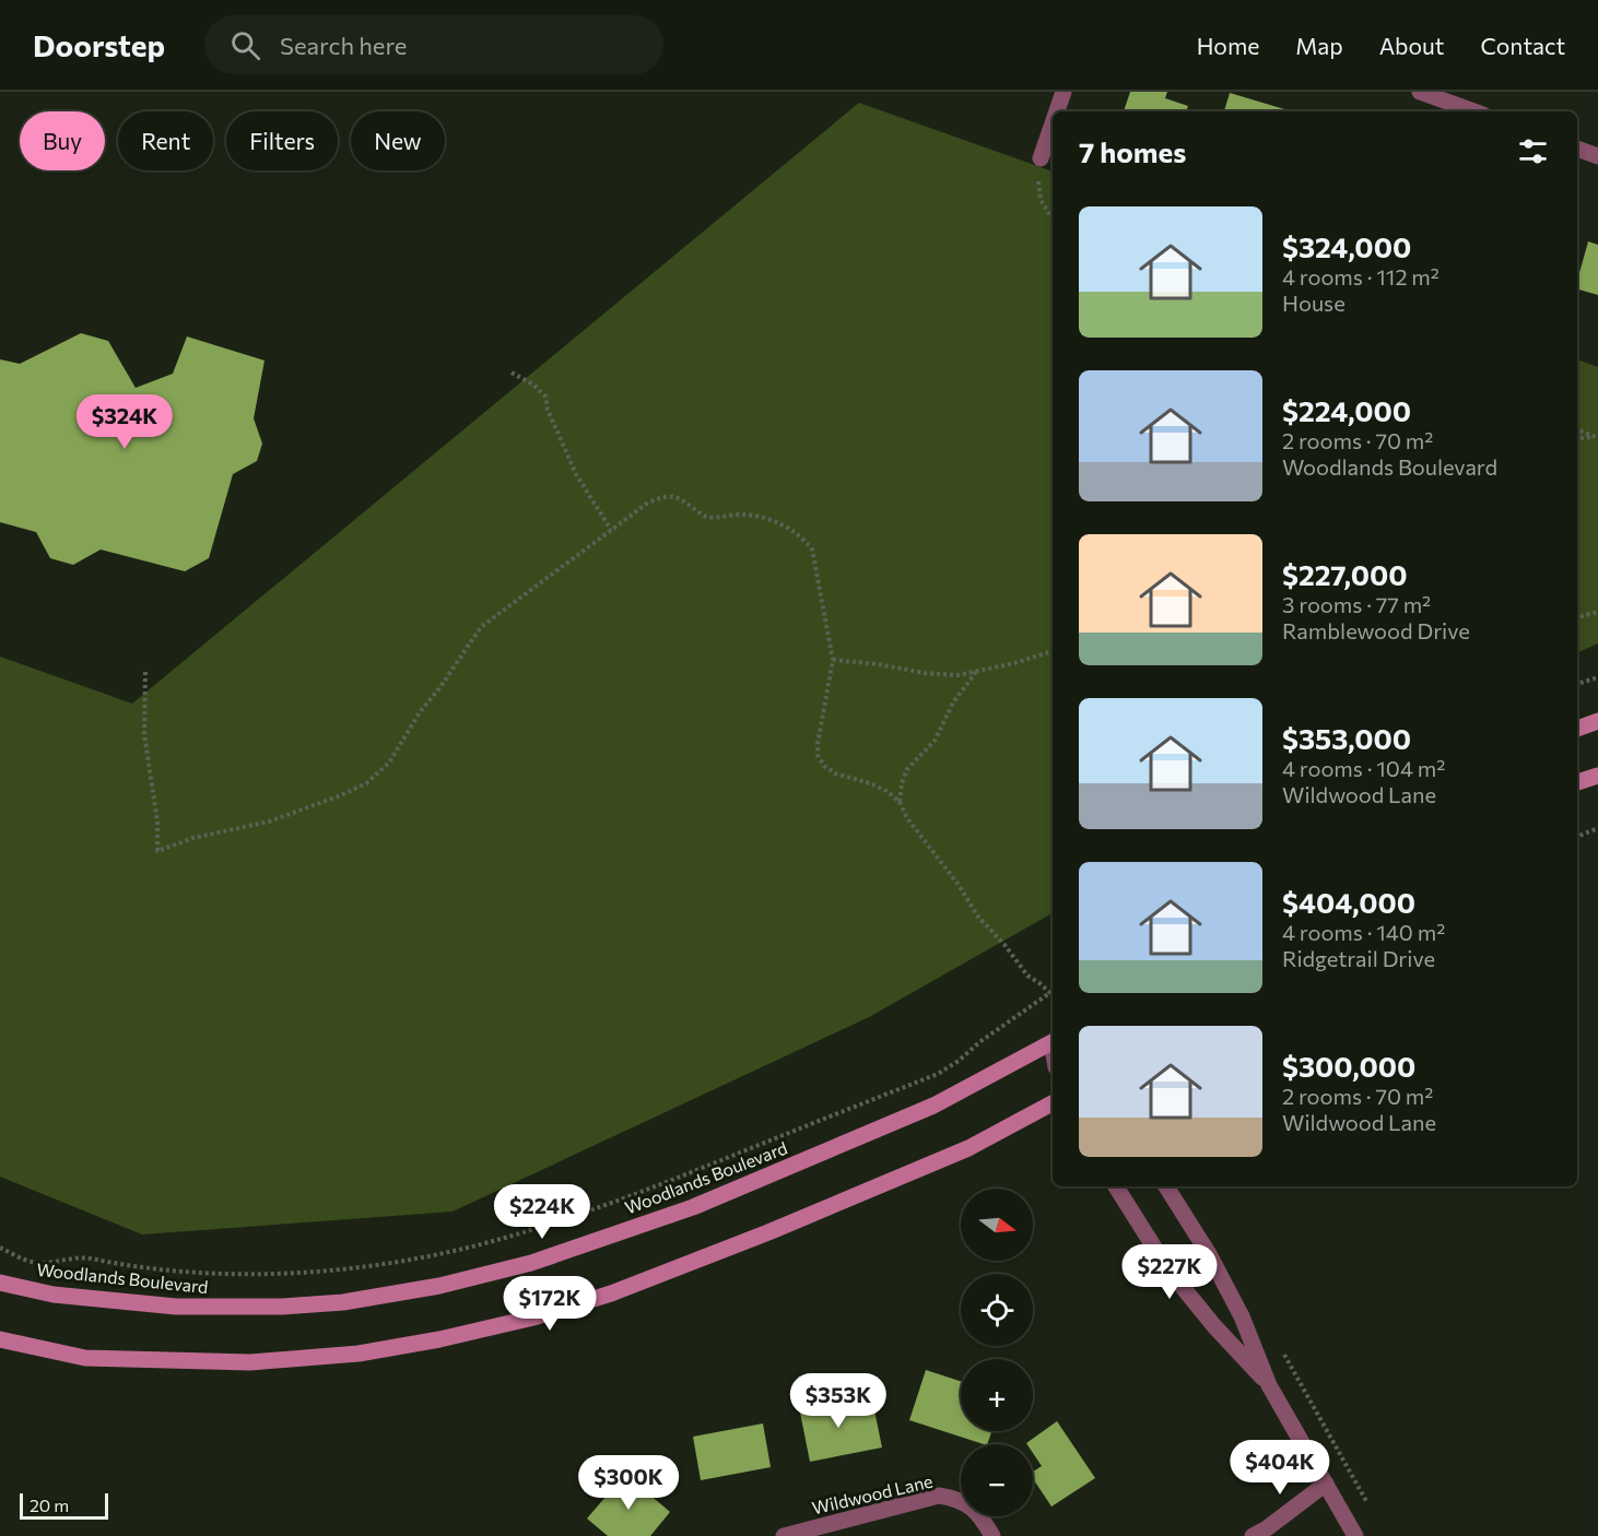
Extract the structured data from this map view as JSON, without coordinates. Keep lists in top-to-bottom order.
{
  "streets": {
    "street": ["Woodlands Boulevard", "Wildwood Lane"]
  },
  "scale_bar": "20 m",
  "north": "right",
  "page": {
    "header": "Doorstep",
    "search": "Search here",
    "nav": [
      "Home",
      "Map",
      "About",
      "Contact"
    ],
    "chip": [
      "Buy",
      "Rent",
      "Filters",
      "New"
    ],
    "heading": "7 homes",
    "list": [
      {
        "name": "$324,000",
        "note": "4 rooms · 112 m² · House"
      },
      {
        "name": "$224,000",
        "note": "2 rooms · 70 m² · Woodlands Boulevard"
      },
      {
        "name": "$227,000",
        "note": "3 rooms · 77 m² · Ramblewood Drive"
      },
      {
        "name": "$353,000",
        "note": "4 rooms · 104 m² · Wildwood Lane"
      },
      {
        "name": "$404,000",
        "note": "4 rooms · 140 m² · Ridgetrail Drive"
      },
      {
        "name": "$300,000",
        "note": "2 rooms · 70 m² · Wildwood Lane"
      }
    ],
    "price": [
      "$324K",
      "$224K",
      "$227K",
      "$172K",
      "$353K",
      "$404K",
      "$300K"
    ],
    "map_buttons": ["+", "−"],
    "scale": "20 m"
  }
}
